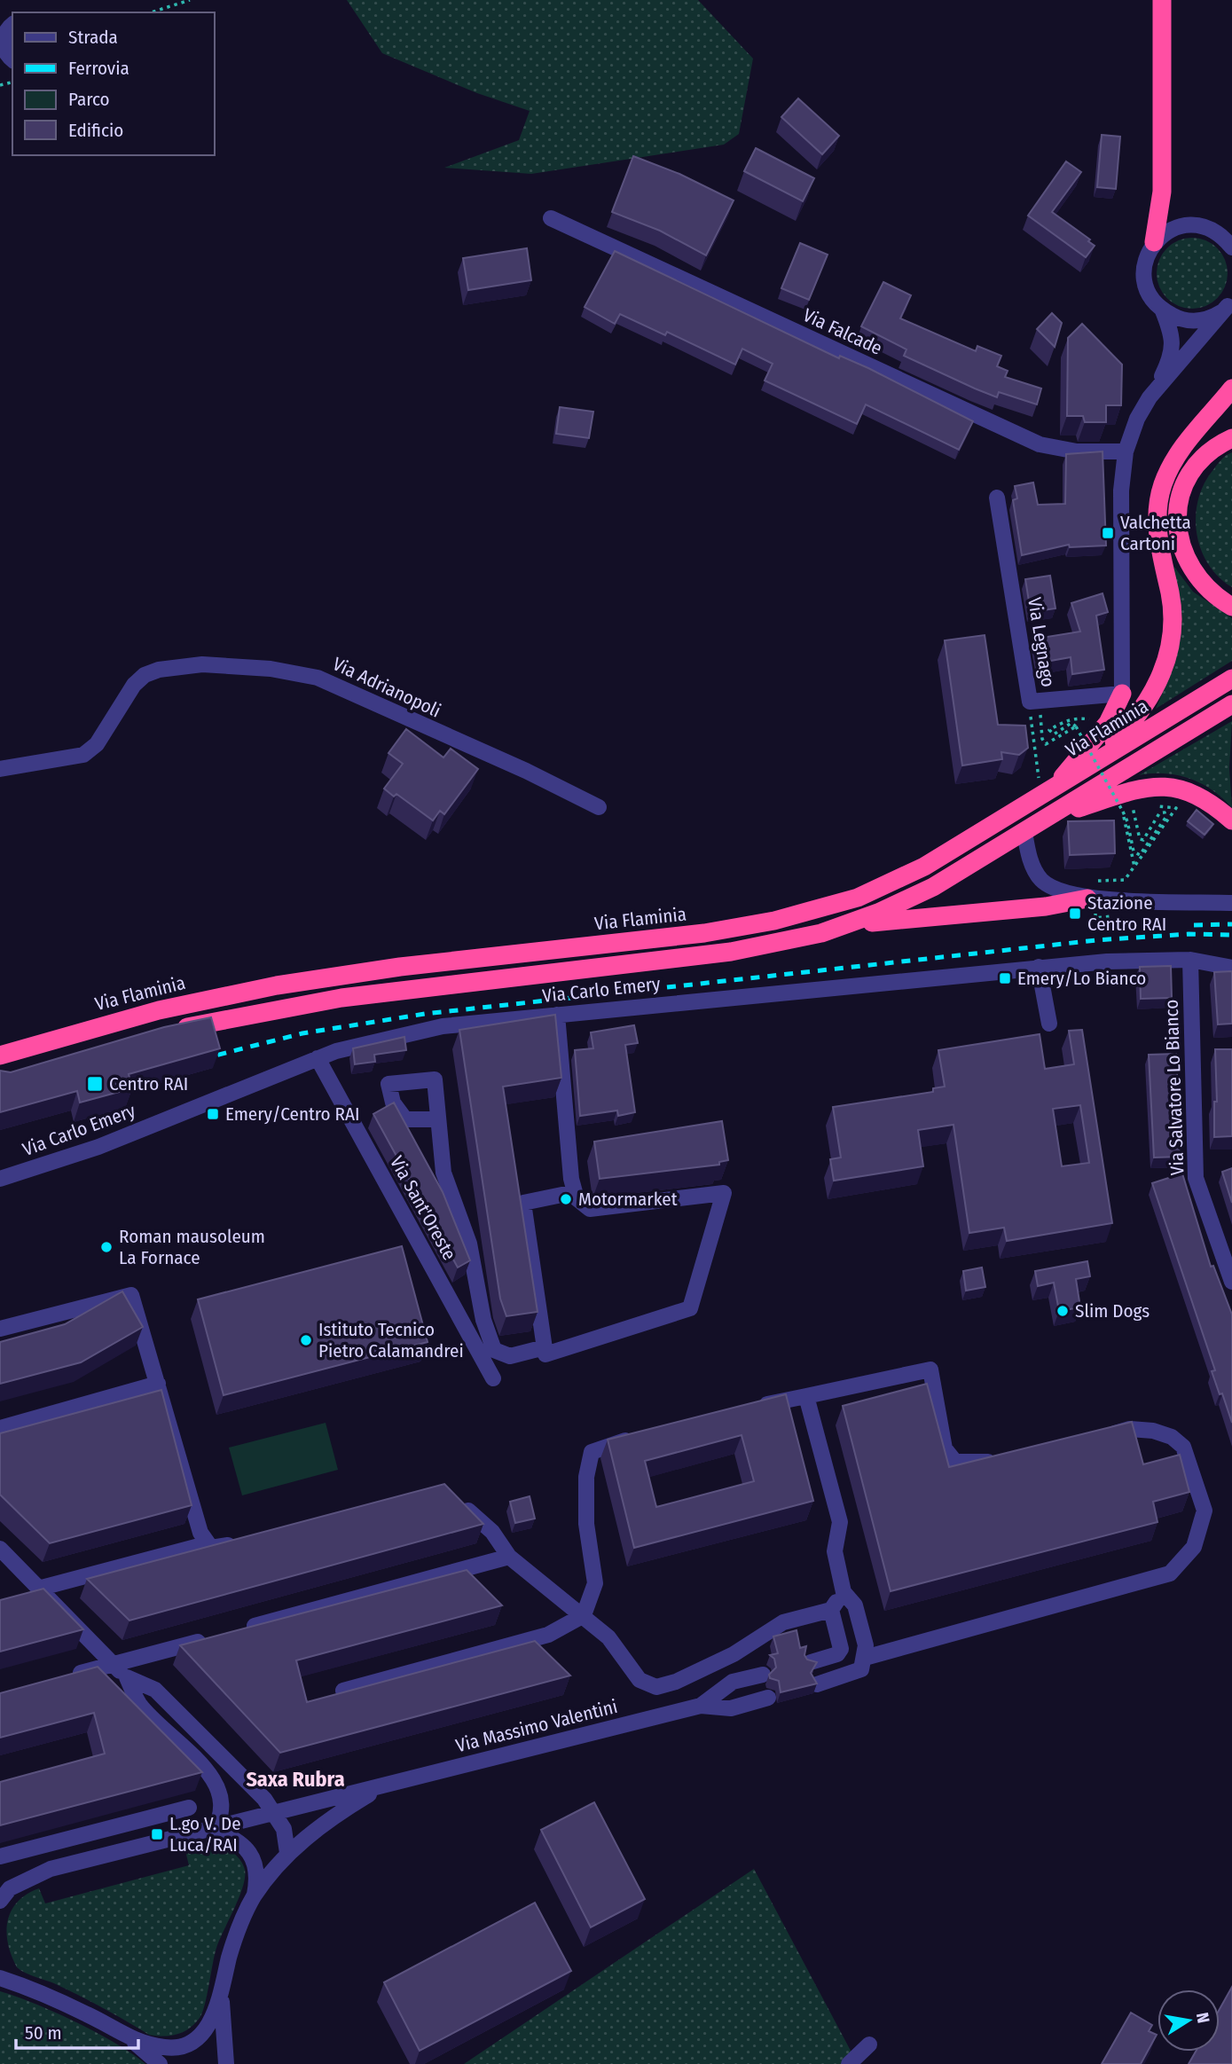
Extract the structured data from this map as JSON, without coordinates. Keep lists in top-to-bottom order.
{
  "streets": {
    "highway": ["Via Flaminia"],
    "street": [
      "Via Falcade",
      "Via Legnago",
      "Via Adrianopoli",
      "Via Carlo Emery",
      "Via Salvatore Lo Bianco",
      "Via Sant'Oreste",
      "Via Massimo Valentini"
    ]
  },
  "crossings": [
    ["Via Carlo Emery", "Via Salvatore Lo Bianco"],
    ["Via Carlo Emery", "Via Sant'Oreste"]
  ],
  "districts": ["Saxa Rubra"],
  "places": {
    "transit": [
      "Valchetta Cartoni",
      "Stazione Centro RAI",
      "Emery/Lo Bianco",
      "Centro RAI",
      "Emery/Centro RAI",
      "L.go V. De Luca/RAI"
    ],
    "other": [
      "Motormarket",
      "Roman mausoleum La Fornace",
      "Slim Dogs",
      "Istituto Tecnico Pietro Calamandrei"
    ]
  },
  "legend": [
    "Strada",
    "Ferrovia",
    "Parco",
    "Edificio"
  ],
  "scale_bar": "50 m",
  "north": "right"
}
